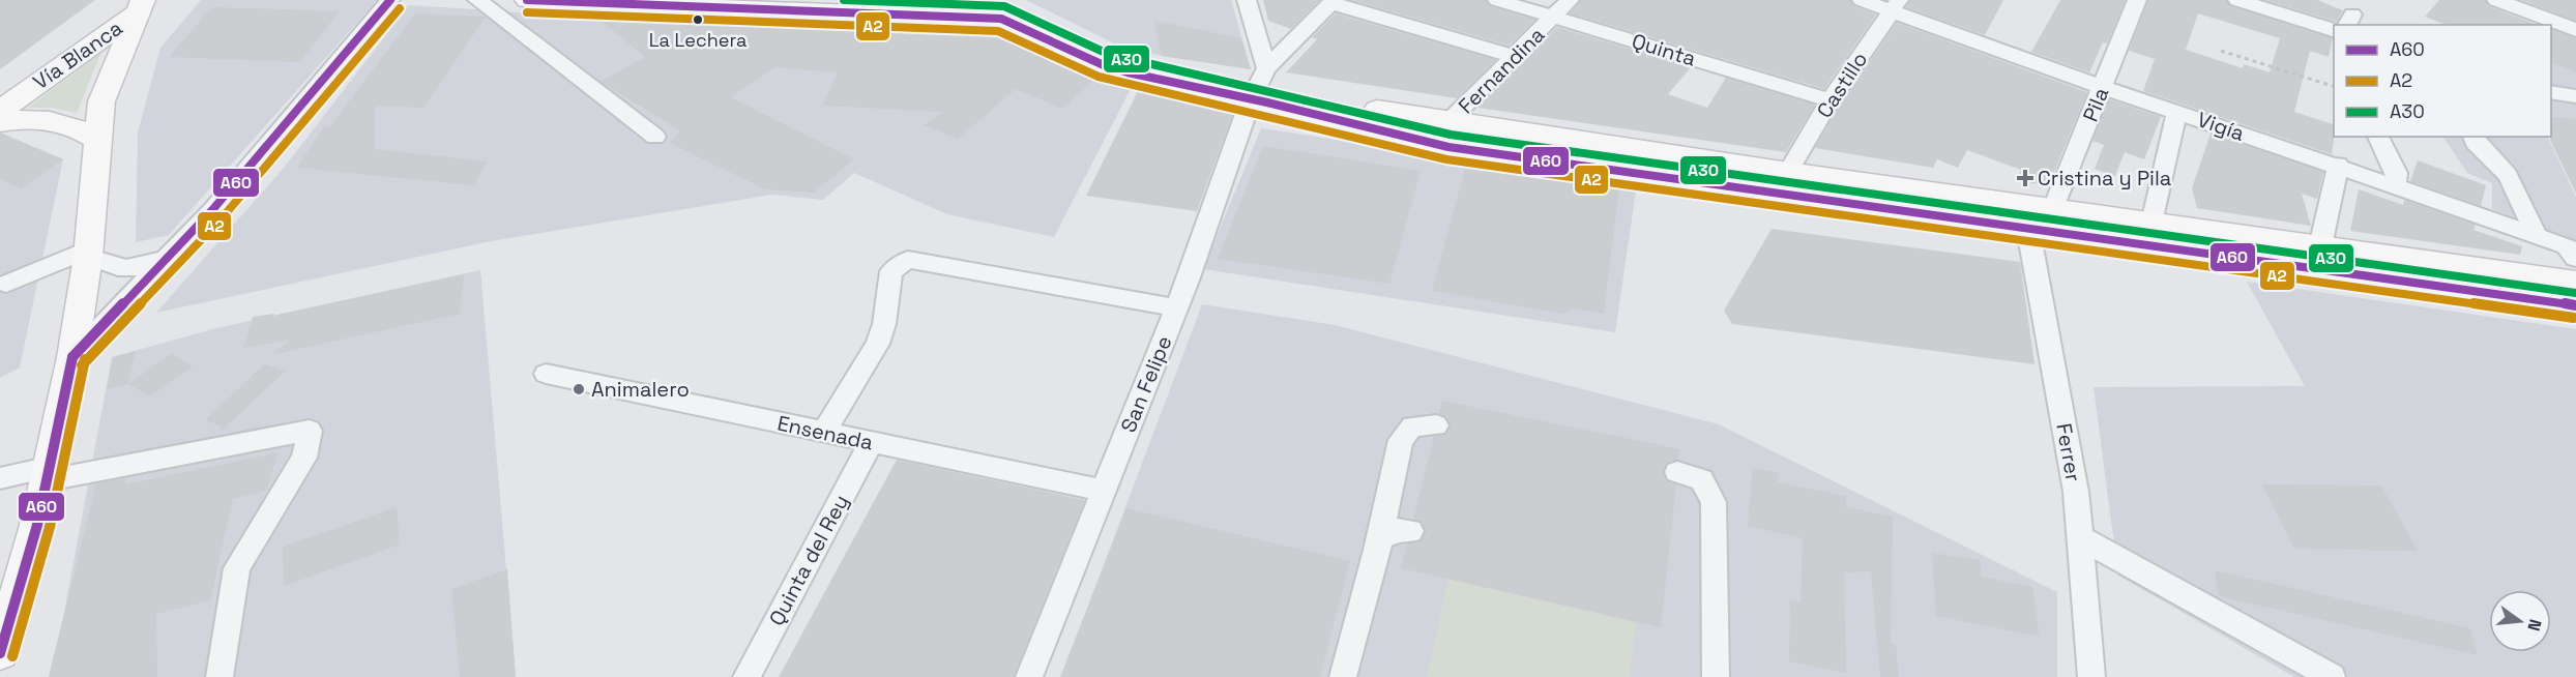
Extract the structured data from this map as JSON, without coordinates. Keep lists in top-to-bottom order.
{
  "streets": {
    "main road": ["Vía Blanca"],
    "street": [
      "Quinta",
      "Fernandina",
      "Castillo",
      "Pila",
      "Vigía",
      "San Felipe",
      "Ensenada",
      "Ferrer",
      "Quinta del Rey"
    ]
  },
  "crossings": [
    ["Quinta", "Fernandina"],
    ["Quinta", "Castillo"],
    ["Castillo", "Vigía"],
    ["Pila", "Vigía"],
    ["San Felipe", "Ensenada"],
    ["Ensenada", "Quinta del Rey"]
  ],
  "places": {
    "other": ["La Lechera", "Animalero"],
    "health": ["Cristina y Pila"]
  },
  "lines": ["transit line A60", "transit line A30", "transit line A2"],
  "legend": ["A60", "A2", "A30"],
  "north": "right"
}
